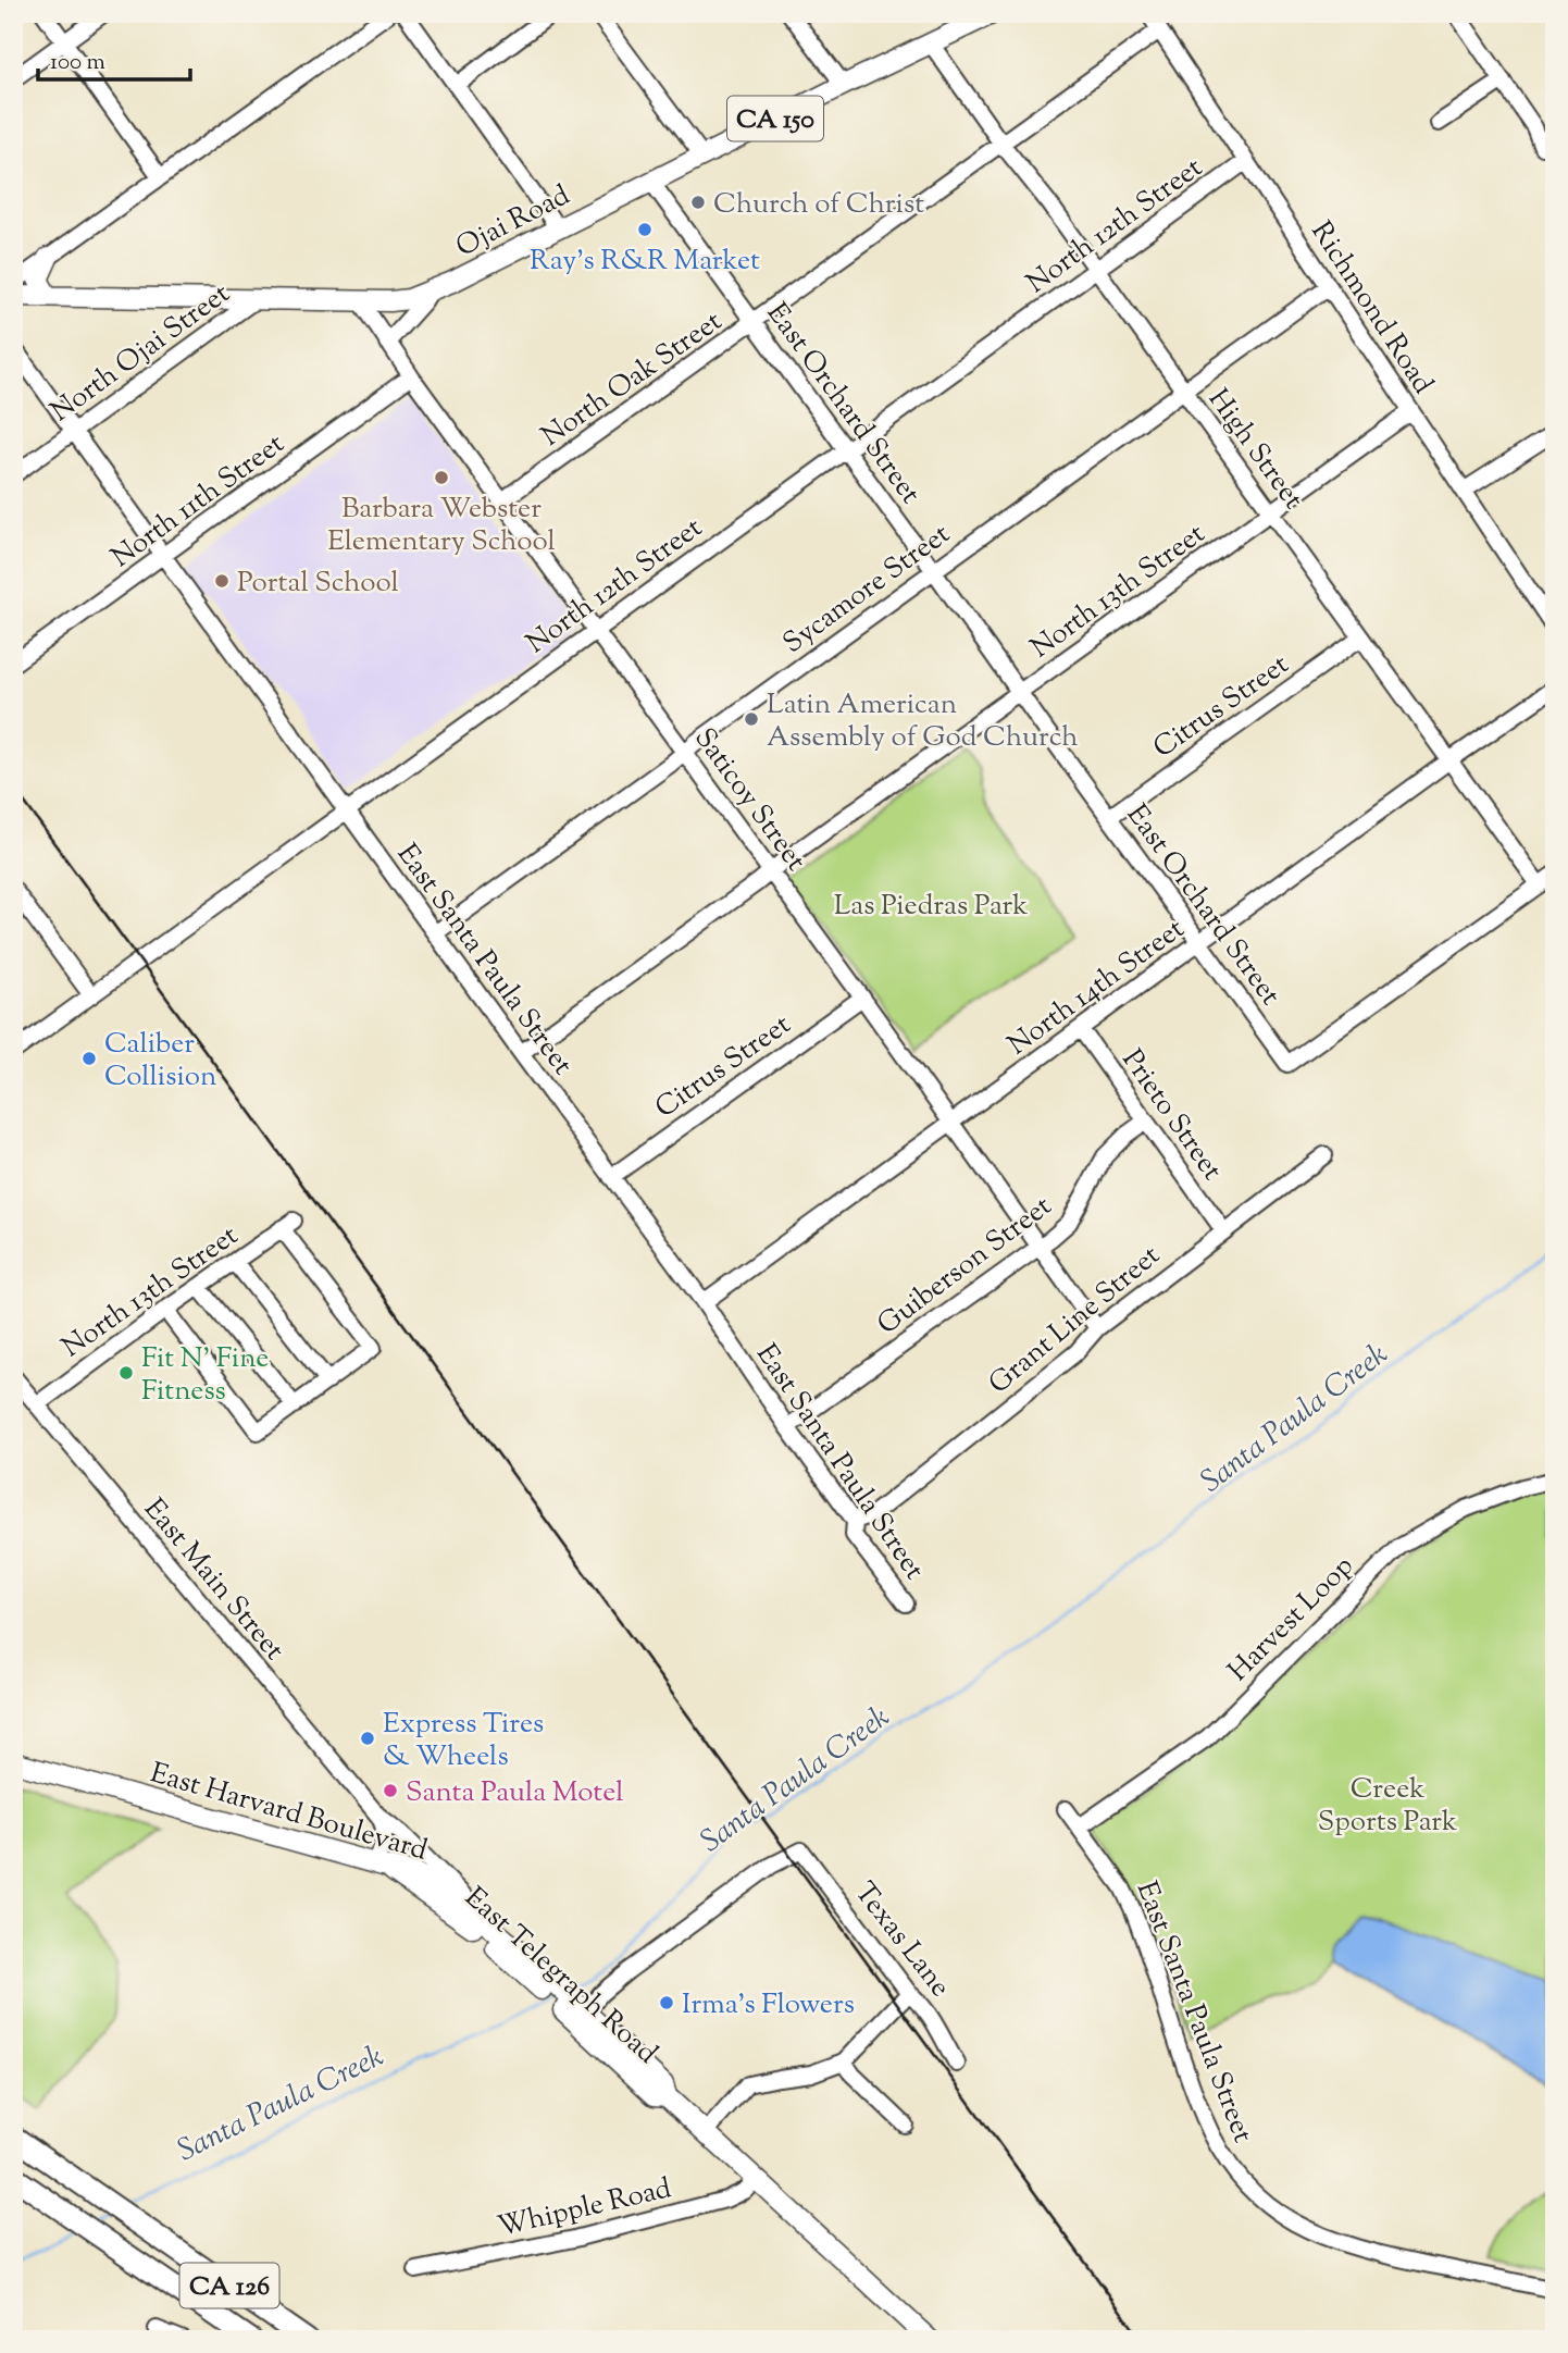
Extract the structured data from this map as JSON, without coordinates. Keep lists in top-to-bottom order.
{
  "streets": {
    "highway": ["CA 126"],
    "main road": [
      "CA 150",
      "Ojai Road",
      "East Harvard Boulevard",
      "East Telegraph Road"
    ],
    "street": [
      "North 12th Street",
      "Richmond Road",
      "North Ojai Street",
      "North Oak Street",
      "East Orchard Street",
      "High Street",
      "North 11th Street",
      "Sycamore Street",
      "North 13th Street",
      "Citrus Street",
      "Saticoy Street",
      "East Santa Paula Street",
      "North 14th Street",
      "Prieto Street",
      "Guiberson Street",
      "Grant Line Street",
      "East Main Street",
      "Harvest Loop",
      "Texas Lane",
      "Whipple Road"
    ]
  },
  "crossings": [
    ["Ojai Road", "North Ojai Street"],
    ["Ojai Road", "East Orchard Street"],
    ["Ojai Road", "High Street"],
    ["Ojai Road", "Saticoy Street"],
    ["North 12th Street", "Richmond Road"],
    ["North 12th Street", "East Orchard Street"],
    ["North 12th Street", "High Street"],
    ["North 12th Street", "Saticoy Street"],
    ["North 12th Street", "East Santa Paula Street"],
    ["Richmond Road", "North Oak Street"],
    ["Richmond Road", "Sycamore Street"],
    ["Richmond Road", "North 13th Street"],
    ["North Ojai Street", "East Santa Paula Street"],
    ["North Oak Street", "East Orchard Street"],
    ["North Oak Street", "High Street"],
    ["North Oak Street", "Saticoy Street"],
    ["East Orchard Street", "High Street"],
    ["East Orchard Street", "Sycamore Street"],
    ["East Orchard Street", "North 13th Street"],
    ["East Orchard Street", "Citrus Street"],
    ["East Orchard Street", "North 14th Street"],
    ["High Street", "Sycamore Street"],
    ["High Street", "North 13th Street"],
    ["High Street", "Citrus Street"],
    ["High Street", "North 14th Street"],
    ["North 11th Street", "Saticoy Street"],
    ["North 11th Street", "East Santa Paula Street"],
    ["Sycamore Street", "Saticoy Street"],
    ["Sycamore Street", "East Santa Paula Street"],
    ["North 13th Street", "Saticoy Street"],
    ["North 13th Street", "East Santa Paula Street"],
    ["North 13th Street", "East Main Street"],
    ["Citrus Street", "Saticoy Street"],
    ["Citrus Street", "East Santa Paula Street"],
    ["Saticoy Street", "North 14th Street"],
    ["Saticoy Street", "Guiberson Street"],
    ["Saticoy Street", "Grant Line Street"],
    ["East Santa Paula Street", "North 14th Street"],
    ["East Santa Paula Street", "Guiberson Street"],
    ["East Santa Paula Street", "Grant Line Street"],
    ["East Santa Paula Street", "Harvest Loop"],
    ["North 14th Street", "Prieto Street"],
    ["Prieto Street", "Guiberson Street"],
    ["Prieto Street", "Grant Line Street"],
    ["East Main Street", "East Telegraph Road"],
    ["East Harvard Boulevard", "East Telegraph Road"],
    ["Texas Lane", "East Telegraph Road"],
    ["East Telegraph Road", "Whipple Road"]
  ],
  "water": ["Santa Paula Creek"],
  "parks": ["Las Piedras Park", "Creek Sports Park"],
  "places": [
    "Church of Christ",
    "Ray's R&R Market",
    "Barbara Webster Elementary School",
    "Portal School",
    "Latin American Assembly of God Church",
    "Caliber Collision",
    "Fit N' Fine Fitness",
    "Express Tires & Wheels",
    "Santa Paula Motel",
    "Irma's Flowers"
  ],
  "scale_bar": "100 m"
}
